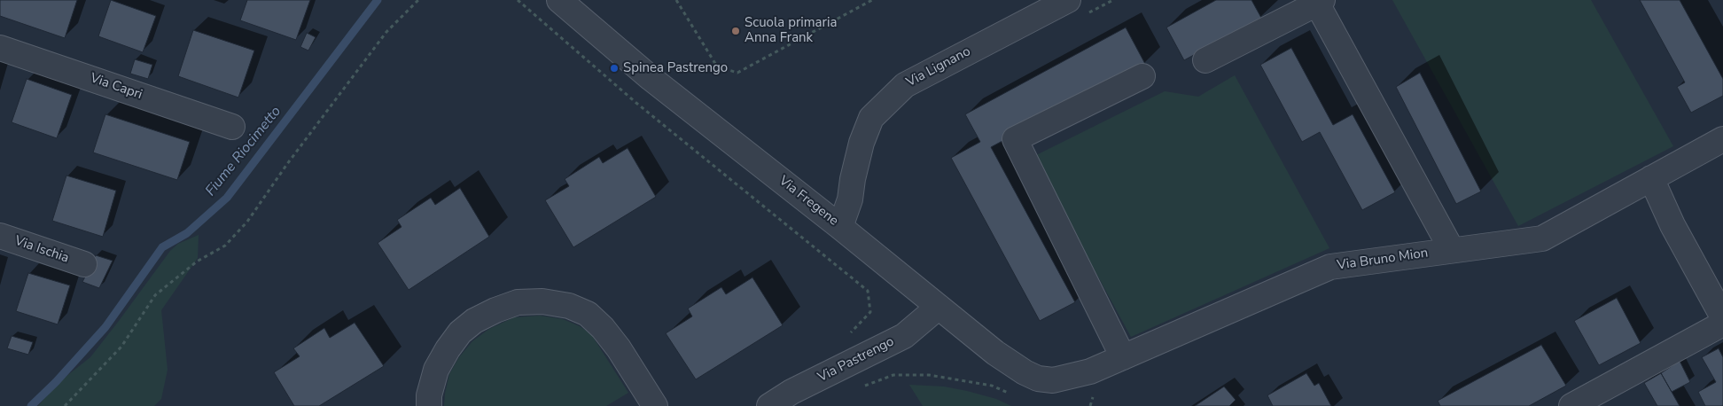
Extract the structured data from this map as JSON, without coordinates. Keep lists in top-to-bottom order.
{
  "streets": {
    "street": [
      "Via Lignano",
      "Via Capri",
      "Via Fregene",
      "Via Ischia",
      "Via Bruno Mion",
      "Via Pastrengo"
    ]
  },
  "crossings": [
    ["Via Lignano", "Via Fregene"],
    ["Via Fregene", "Via Bruno Mion"],
    ["Via Fregene", "Via Pastrengo"]
  ],
  "water": ["Fiume Riocimetto"],
  "places": ["Scuola primaria Anna Frank", "Spinea Pastrengo"]
}
